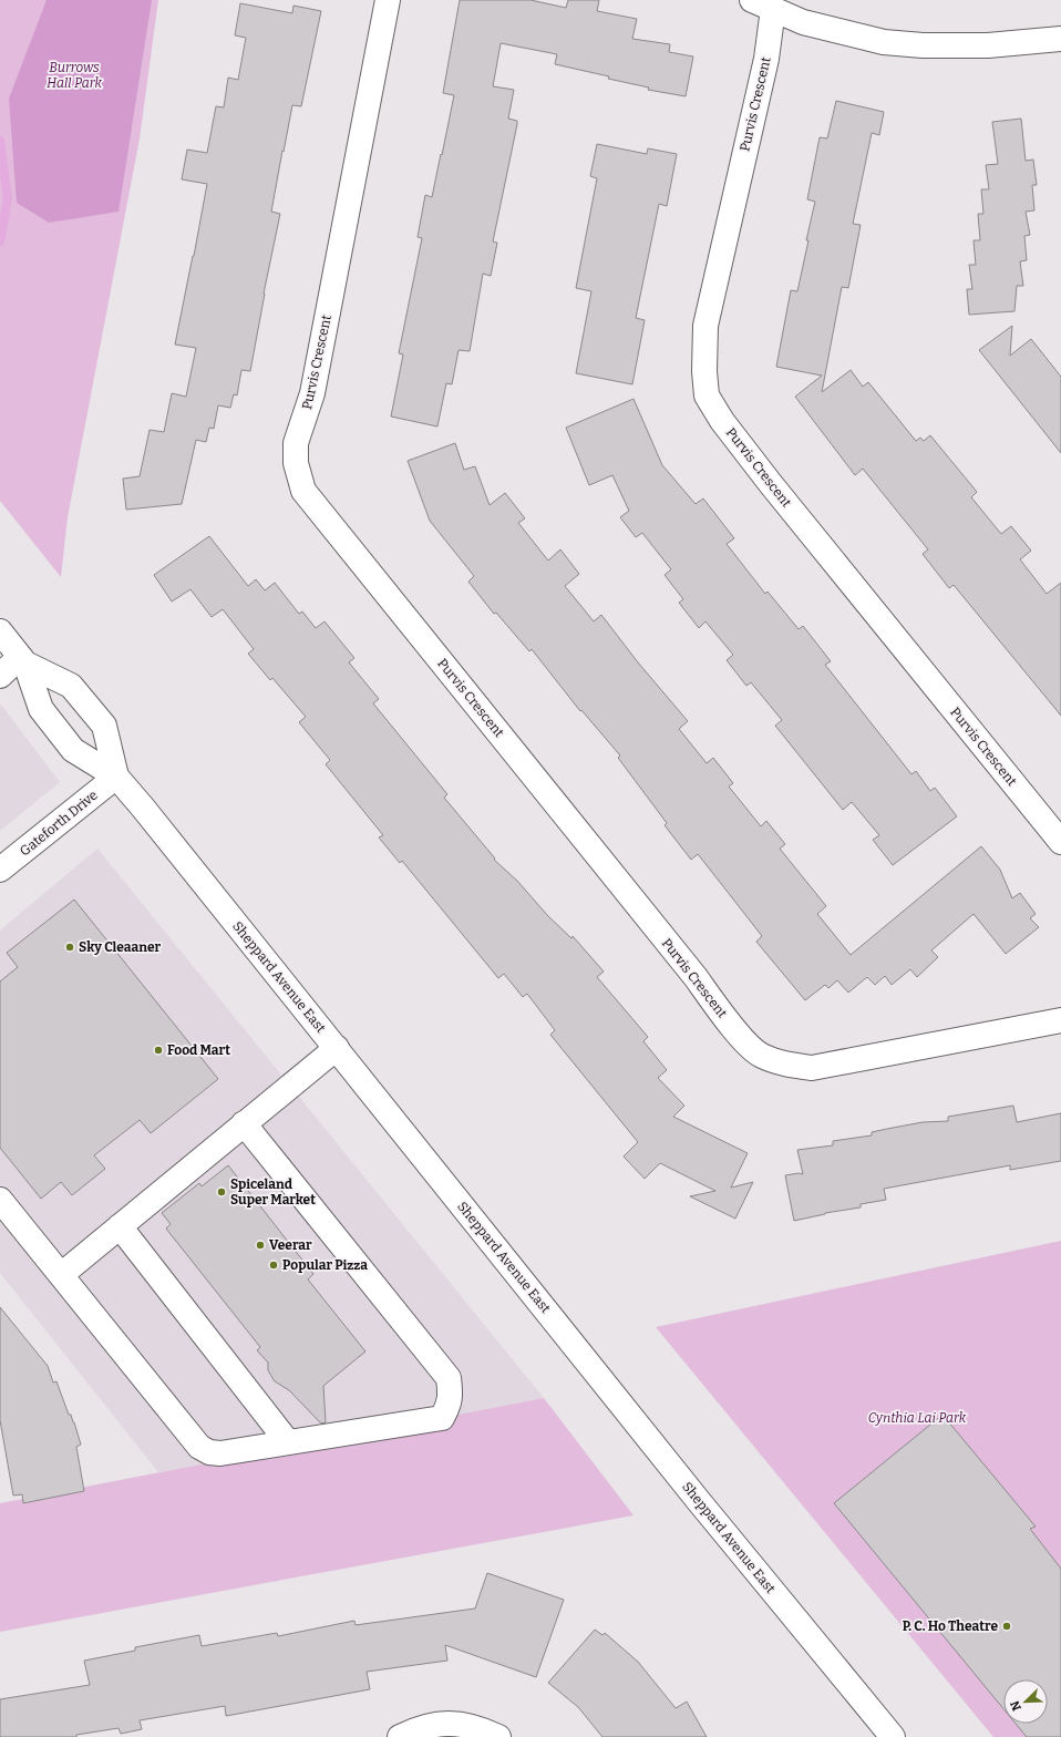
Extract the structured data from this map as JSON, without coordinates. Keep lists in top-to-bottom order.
{
  "streets": {
    "street": ["Purvis Crescent", "Gateforth Drive", "Sheppard Avenue East"]
  },
  "crossings": [
    ["Gateforth Drive", "Sheppard Avenue East"]
  ],
  "parks": ["Burrows Hall Park", "Cynthia Lai Park"],
  "places": [
    "Sky Cleaaner",
    "Food Mart",
    "Spiceland Super Market",
    "Veerar",
    "Popular Pizza",
    "P. C. Ho Theatre"
  ],
  "north": "bottom left"
}
